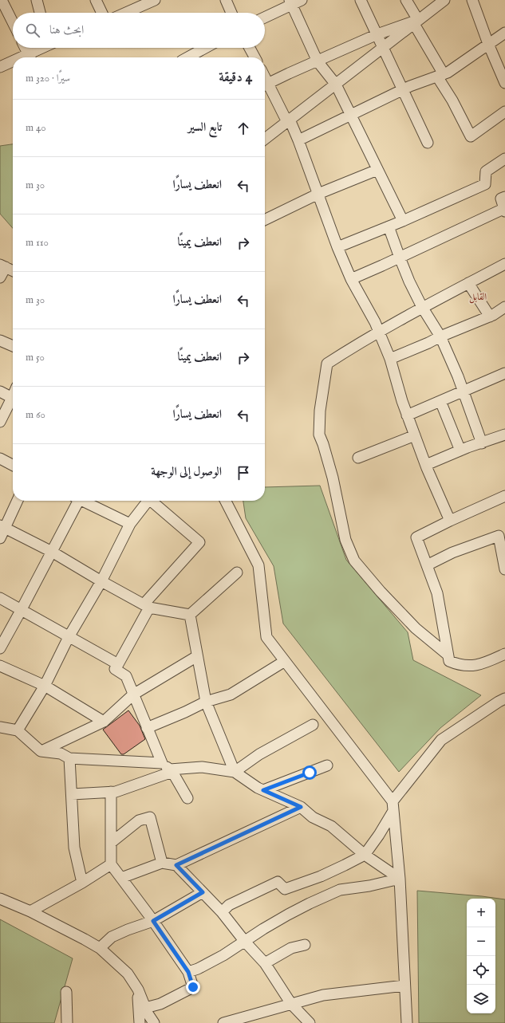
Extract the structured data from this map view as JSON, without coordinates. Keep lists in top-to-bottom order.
{
  "districts": ["القابل"],
  "page": {
    "search": "ابحث هنا",
    "heading": ["4 دقيقة", "سيرًا · 320 m"],
    "list": [
      ["تابع السير", "40 m"],
      ["انعطف يسارًا", "30 m"],
      ["انعطف يمينًا", "110 m"],
      ["انعطف يسارًا", "30 m"],
      ["انعطف يمينًا", "50 m"],
      ["انعطف يسارًا", "60 m"],
      "الوصول إلى الوجهة"
    ],
    "map_buttons": ["+", "−"]
  }
}
